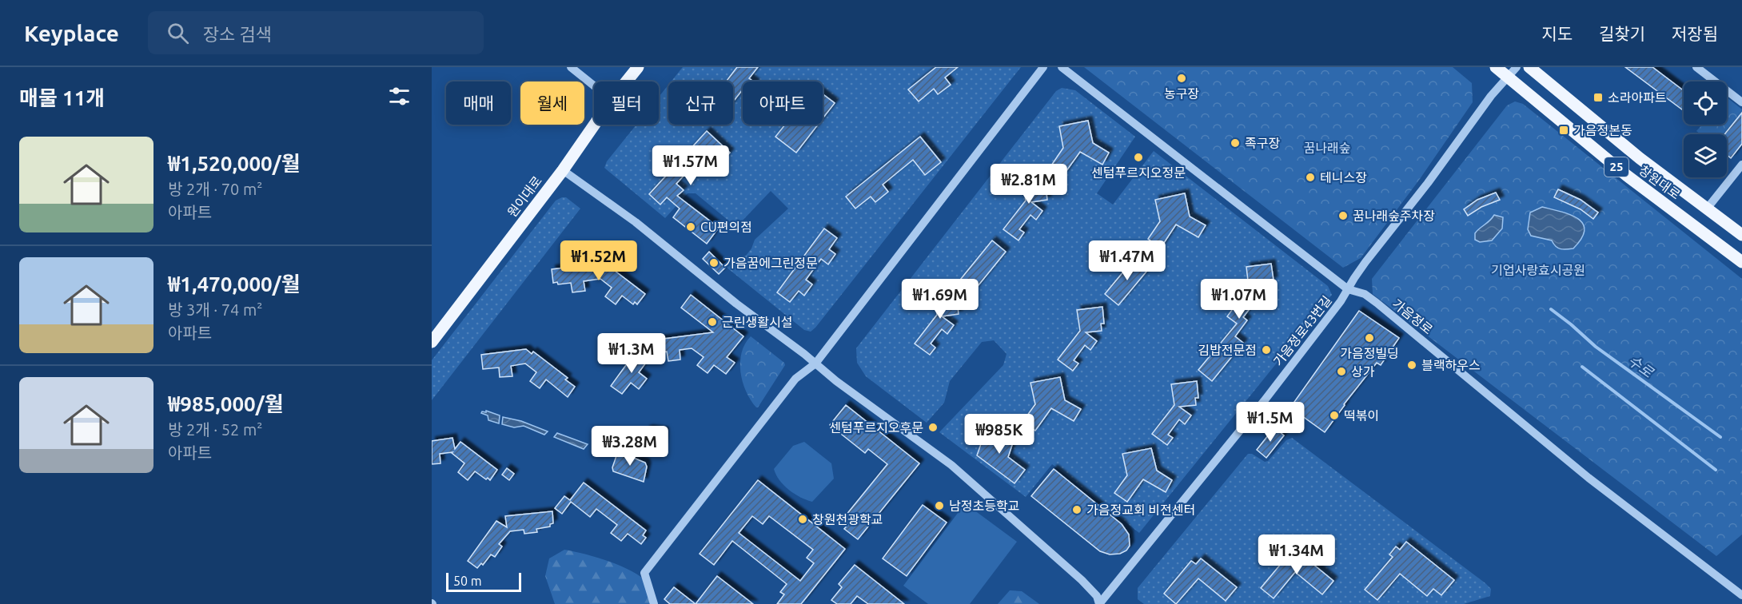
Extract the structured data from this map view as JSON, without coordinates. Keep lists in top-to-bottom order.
{
  "streets": {
    "main road": ["25", "창원대로", "원이대로"],
    "street": ["가음정로", "가음정로43번길"]
  },
  "crossings": [
    ["창원대로", "가음정로43번길"],
    ["가음정로", "가음정로43번길"]
  ],
  "water": ["수로"],
  "parks": ["꿈나래숲", "기업사랑효시공원"],
  "places": {
    "other": [
      "농구장",
      "족구장",
      "센텀푸르지오정문",
      "테니스장",
      "꿈나래숲주차장",
      "CU편의점",
      "가음꿈에그린정문",
      "근린생활시설",
      "가음정빌딩",
      "김밥전문점",
      "블랙하우스",
      "상가",
      "떡볶이",
      "센텀푸르지오후문",
      "남정초등학교",
      "가음정교회 비전센터",
      "창원천광학교"
    ],
    "transit": ["소라아파트", "가음정본동"]
  },
  "scale_bar": "50 m",
  "page": {
    "header": "Keyplace",
    "search": "장소 검색",
    "nav": ["지도", "길찾기", "저장됨"],
    "heading": "매물 11개",
    "chip": [
      "매매",
      "월세",
      "필터",
      "신규",
      "아파트"
    ],
    "list": [
      {
        "name": "₩1,520,000/월",
        "note": "방 2개 · 70 m² · 아파트"
      },
      {
        "name": "₩1,470,000/월",
        "note": "방 3개 · 74 m² · 아파트"
      },
      {
        "name": "₩985,000/월",
        "note": "방 2개 · 52 m² · 아파트"
      }
    ],
    "price": [
      "₩1.57M",
      "₩2.81M",
      "₩1.52M",
      "₩1.47M",
      "₩1.69M",
      "₩1.07M",
      "₩1.3M",
      "₩1.5M",
      "₩985K",
      "₩3.28M",
      "₩1.34M"
    ],
    "scale": "50 m"
  }
}
